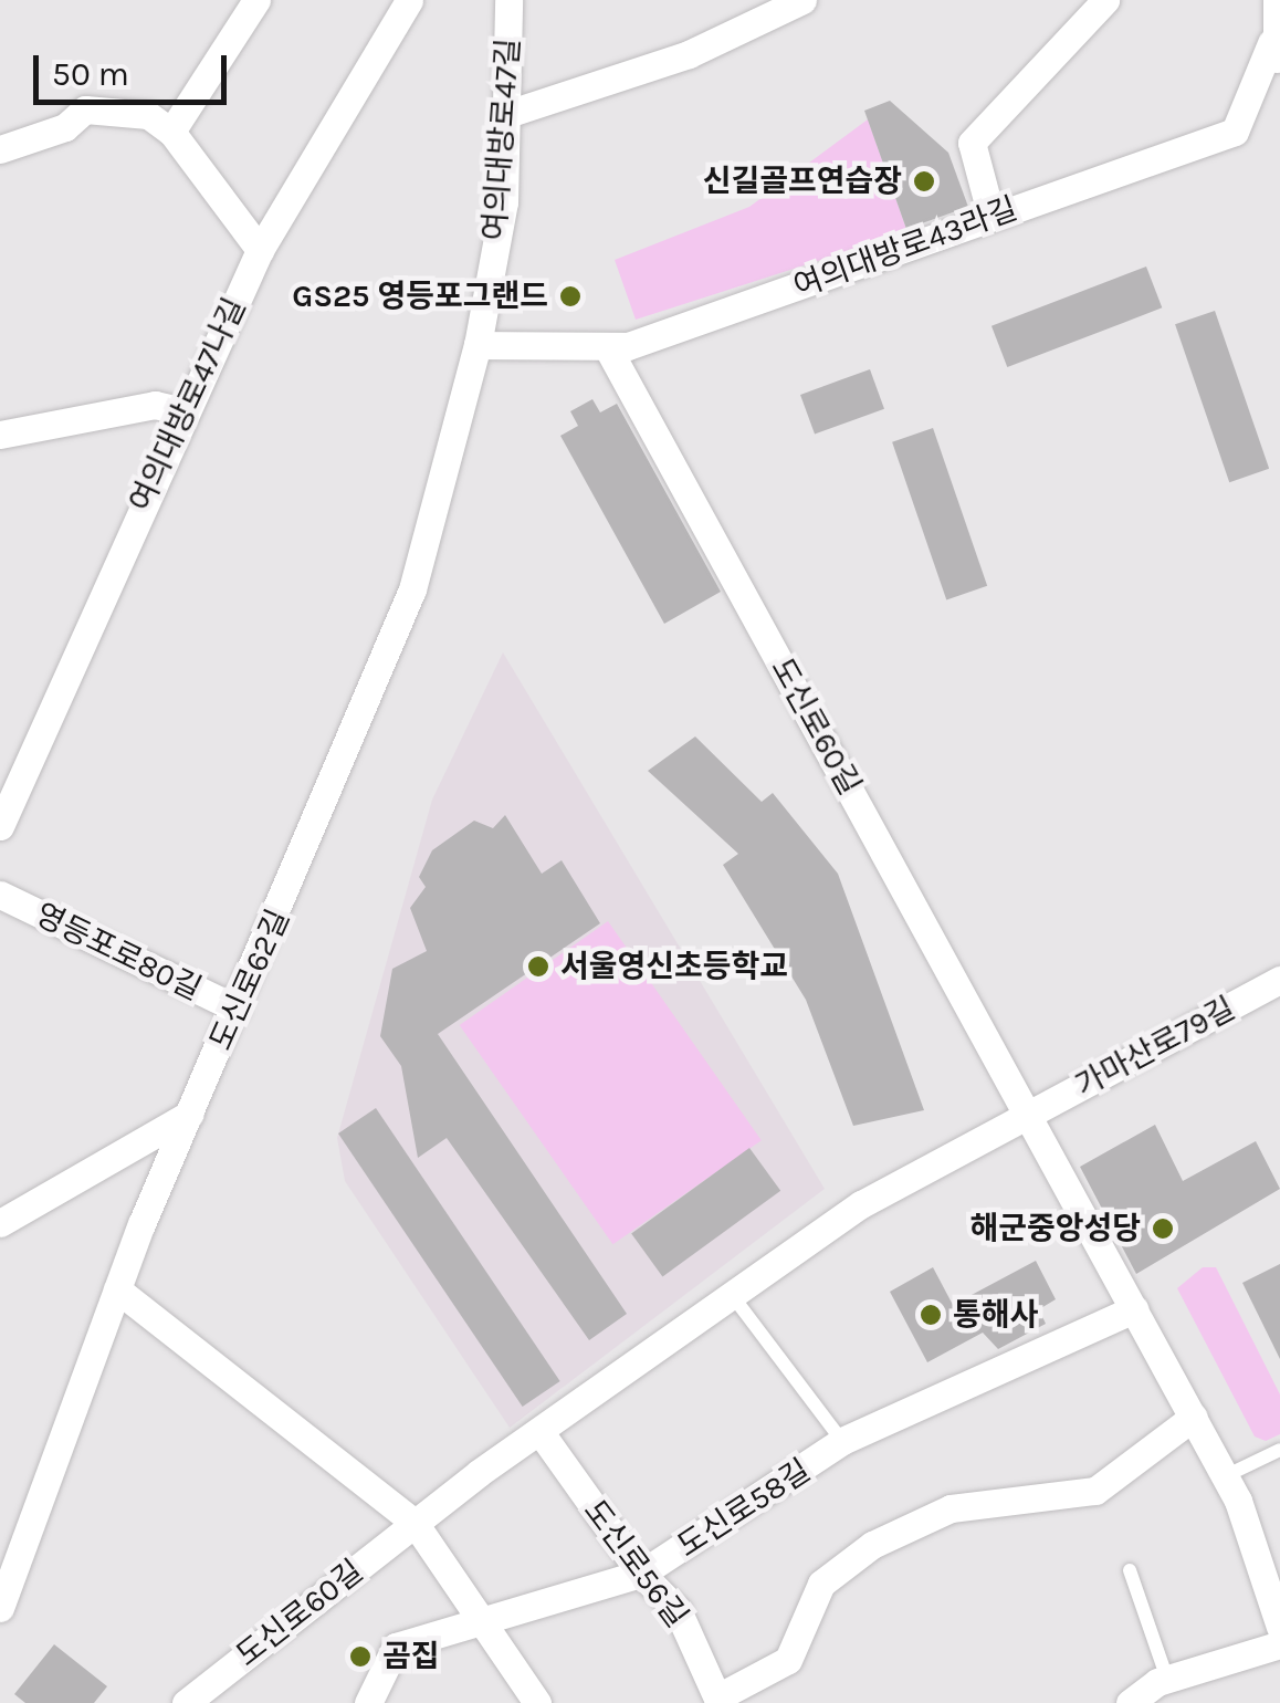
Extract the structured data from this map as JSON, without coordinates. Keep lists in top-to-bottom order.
{
  "streets": {
    "street": [
      "여의대방로47길",
      "여의대방로43라길",
      "여의대방로47나길",
      "도신로60길",
      "영등포로80길",
      "도신로62길",
      "가마산로79길",
      "도신로58길",
      "도신로56길"
    ]
  },
  "crossings": [
    ["여의대방로47길", "여의대방로43라길"],
    ["여의대방로47길", "도신로62길"],
    ["여의대방로43라길", "도신로60길"],
    ["여의대방로43라길", "도신로62길"],
    ["도신로60길", "가마산로79길"],
    ["도신로60길", "도신로56길"],
    ["영등포로80길", "도신로62길"],
    ["도신로58길", "도신로56길"]
  ],
  "places": [
    "신길골프연습장",
    "GS25 영등포그랜드",
    "서울영신초등학교",
    "해군중앙성당",
    "통해사",
    "곰집"
  ],
  "scale_bar": "50 m"
}
